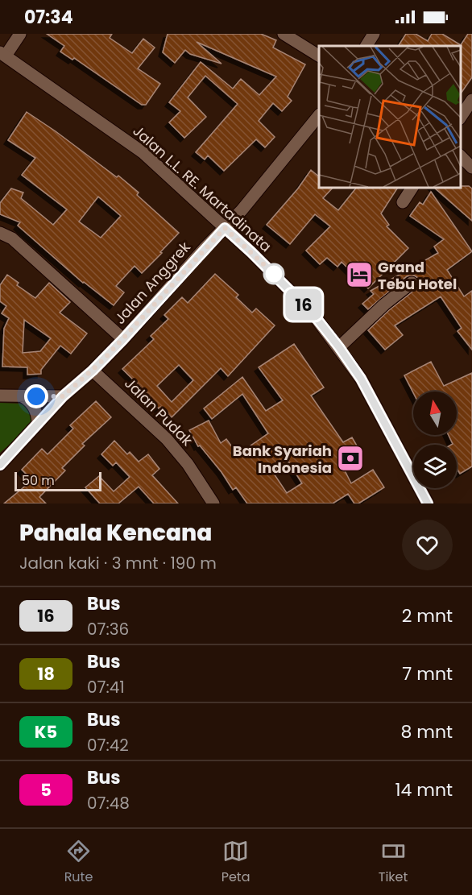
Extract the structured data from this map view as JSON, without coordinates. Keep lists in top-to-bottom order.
{
  "streets": {
    "street": ["Jalan L.L. RE. Martadinata", "Jalan Anggrek", "Jalan Pudak"]
  },
  "crossings": [
    ["Jalan L.L. RE. Martadinata", "Jalan Anggrek"],
    ["Jalan Anggrek", "Jalan Pudak"]
  ],
  "places": {
    "hotel": ["Grand Tebu Hotel"],
    "bank": ["Bank Syariah Indonesia"]
  },
  "lines": ["bus line 16"],
  "scale_bar": "50 m",
  "north": "top",
  "page": {
    "status": "07:34",
    "on_map": "16",
    "scale": "50 m",
    "heading": ["Pahala Kencana", "Jalan kaki · 3 mnt · 190 m"],
    "list": [
      {
        "mark": "16",
        "name": "Bus",
        "note": "07:36",
        "value": "2 mnt"
      },
      {
        "mark": "18",
        "name": "Bus",
        "note": "07:41",
        "value": "7 mnt"
      },
      {
        "mark": "K5",
        "name": "Bus",
        "note": "07:42",
        "value": "8 mnt"
      },
      {
        "mark": "5",
        "name": "Bus",
        "note": "07:48",
        "value": "14 mnt"
      }
    ],
    "tabs": ["Rute", "Peta", "Tiket"]
  }
}
